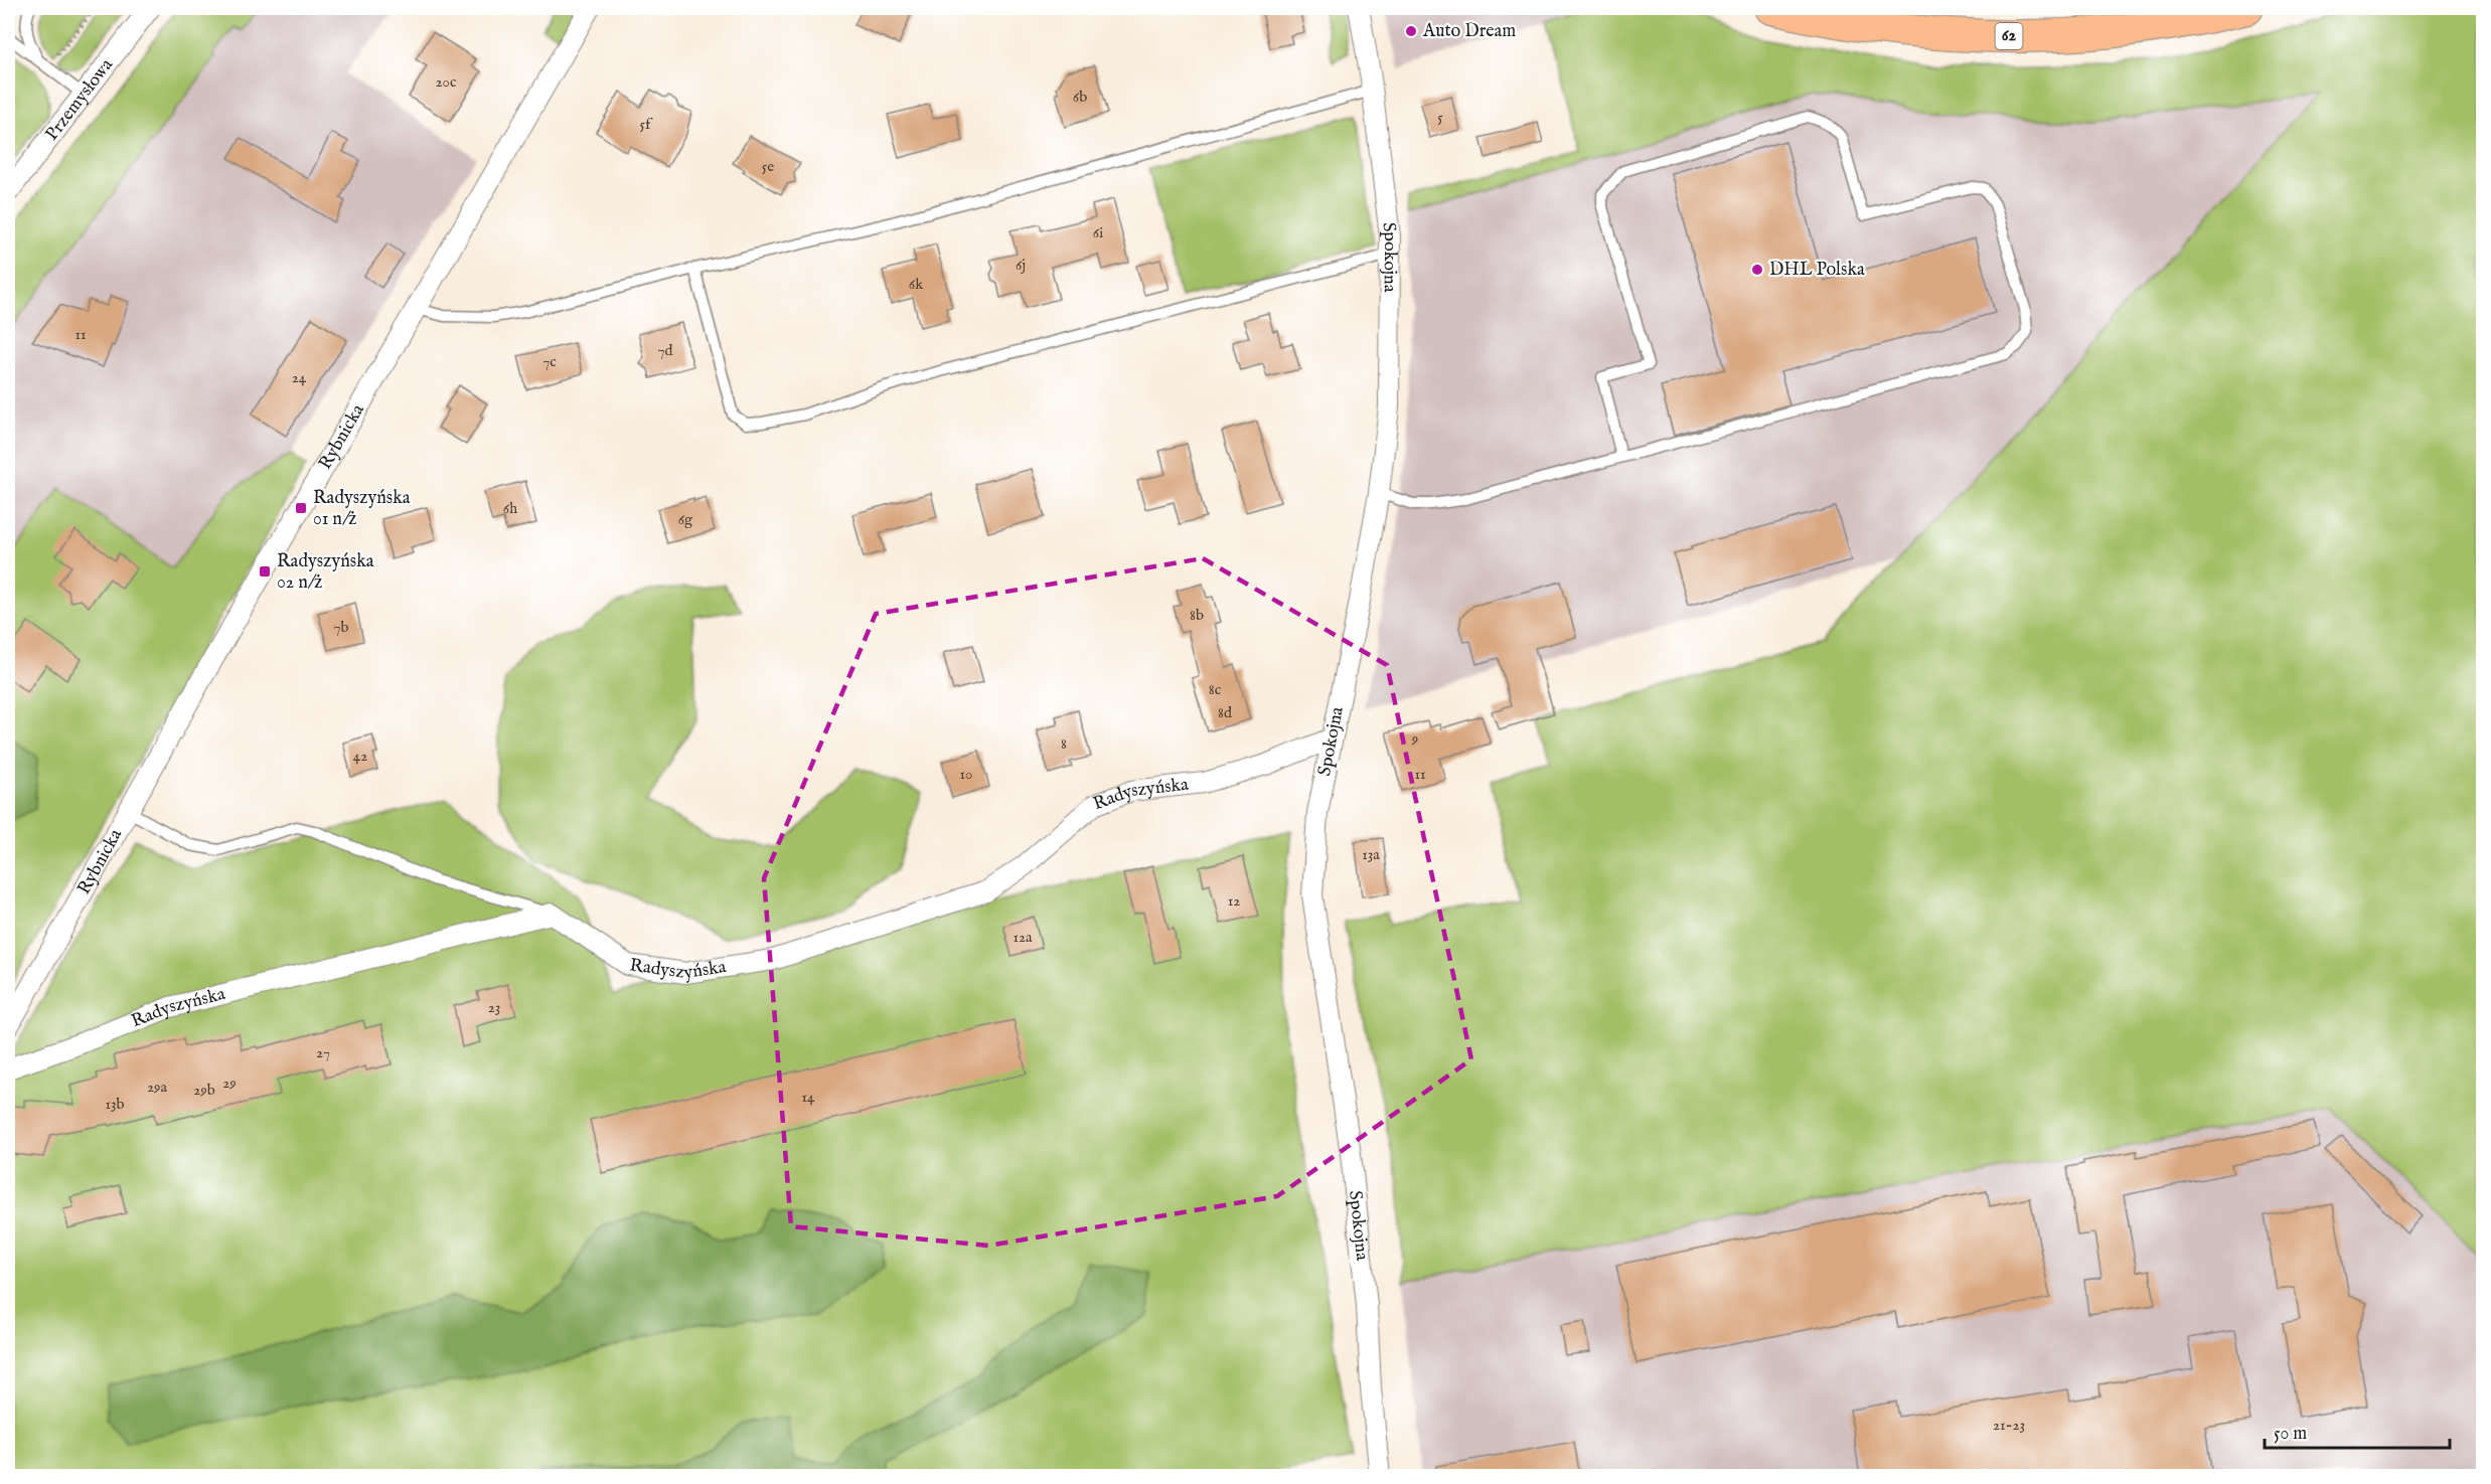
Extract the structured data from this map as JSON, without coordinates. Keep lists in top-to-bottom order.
{
  "streets": {
    "main road": ["62"],
    "street": [
      "Przemysłowa",
      "Spokojna",
      "Rybnicka",
      "Radyszyńska"
    ]
  },
  "crossings": [
    ["Spokojna", "Radyszyńska"]
  ],
  "places": {
    "other": ["Auto Dream", "DHL Polska"],
    "transit": ["Radyszyńska 01 n/ż", "Radyszyńska 02 n/ż"]
  },
  "house_numbers": [
    "20c",
    "6b",
    "5",
    "5f",
    "5e",
    "6i",
    "6j",
    "6k",
    "11",
    "7d",
    "7c",
    "24",
    "6h",
    "6g",
    "8b",
    "7b",
    "8c",
    "8d",
    "9",
    "8",
    "42",
    "10",
    "11",
    "13a",
    "12",
    "12a",
    "23",
    "27",
    "29",
    "29a",
    "29b",
    "14",
    "13b",
    "21-23"
  ],
  "scale_bar": "50 m"
}
